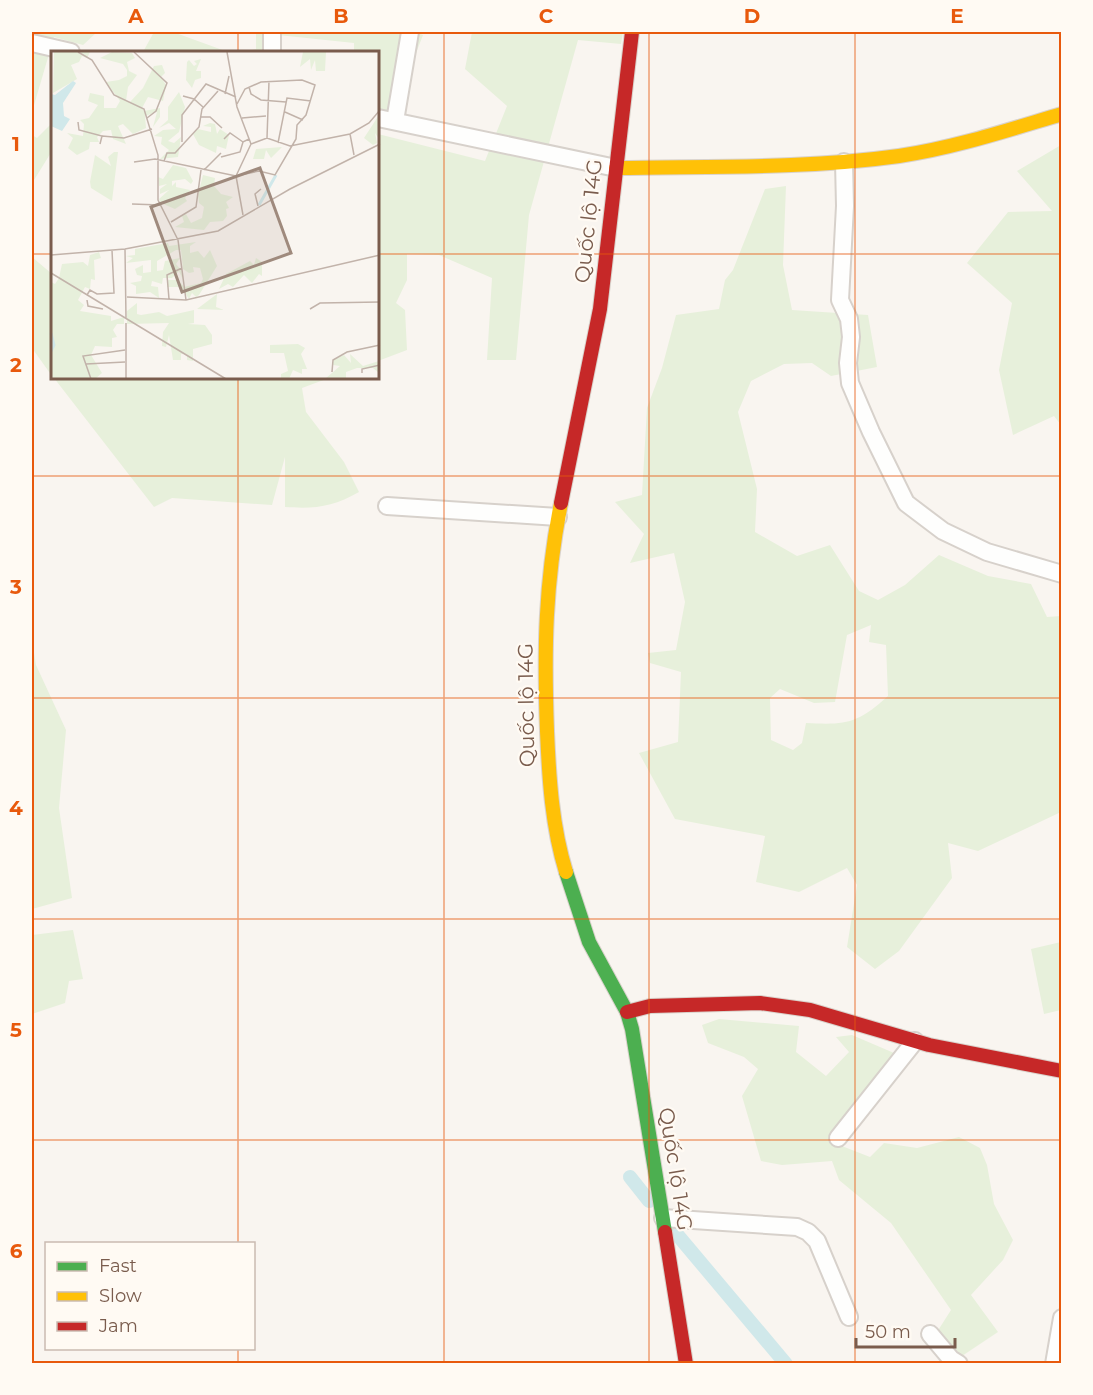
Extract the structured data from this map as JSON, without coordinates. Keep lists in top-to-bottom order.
{
  "streets": {
    "main road": ["Quốc lộ 14G"]
  },
  "legend": ["Fast", "Slow", "Jam"],
  "scale_bar": "50 m",
  "grid": {
    "columns": [
      "A",
      "B",
      "C",
      "D",
      "E"
    ],
    "rows": [
      "1",
      "2",
      "3",
      "4",
      "5",
      "6"
    ]
  }
}
